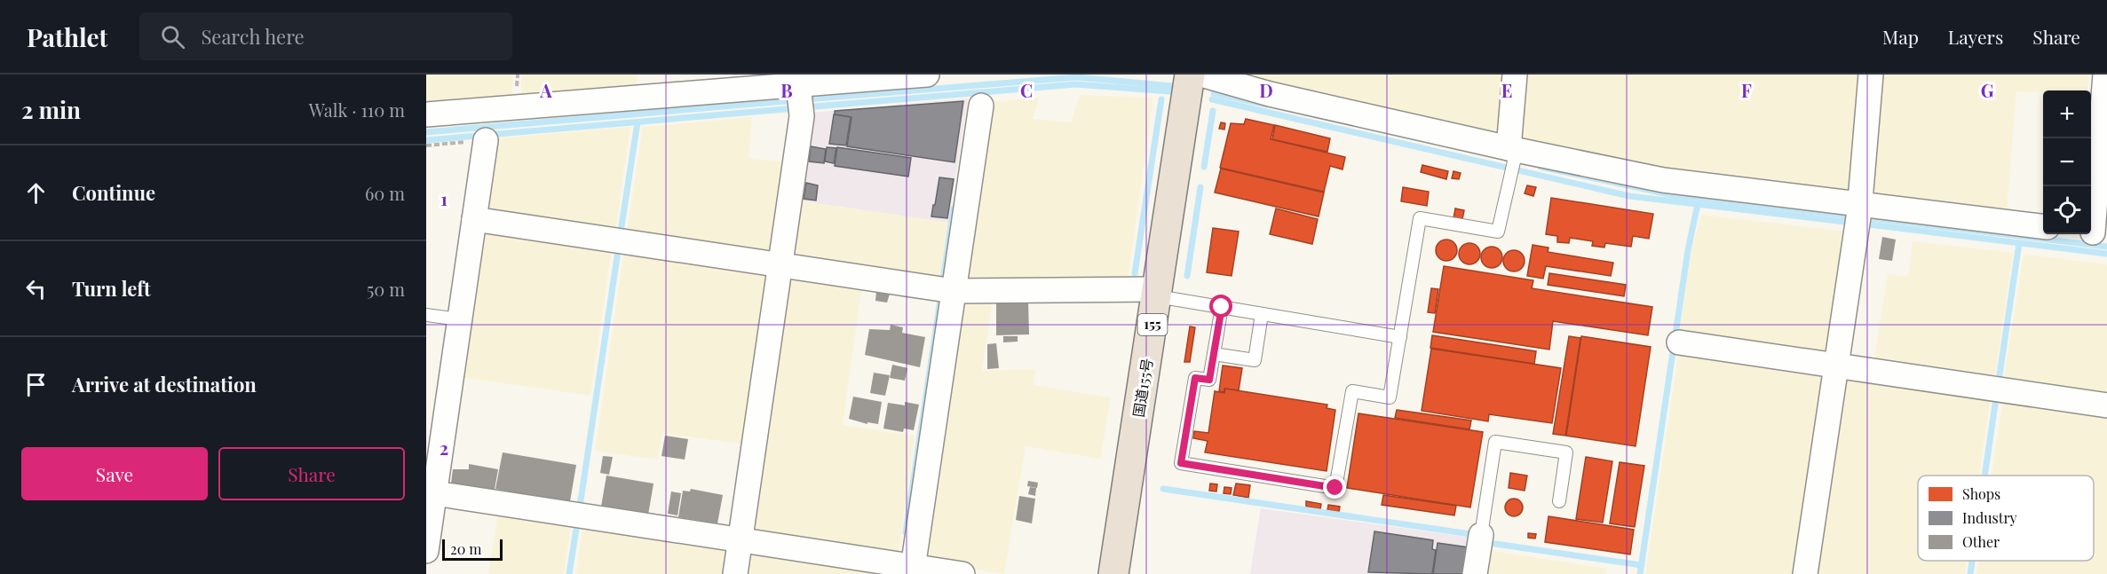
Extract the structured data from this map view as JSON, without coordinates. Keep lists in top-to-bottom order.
{
  "streets": {
    "highway": ["155", "国道155号"]
  },
  "legend": ["Shops", "Industry", "Other"],
  "scale_bar": "20 m",
  "page": {
    "header": "Pathlet",
    "search": "Search here",
    "nav": ["Map", "Layers", "Share"],
    "heading": ["2 min", "Walk · 110 m"],
    "map_buttons": ["+", "−"],
    "list": [
      ["Continue", "60 m"],
      ["Turn left", "50 m"],
      "Arrive at destination"
    ],
    "buttons": ["Save", "Share"],
    "scale": "20 m"
  },
  "grid": {
    "columns": [
      "A",
      "B",
      "C",
      "D",
      "E",
      "F",
      "G"
    ],
    "rows": ["1", "2"]
  }
}
